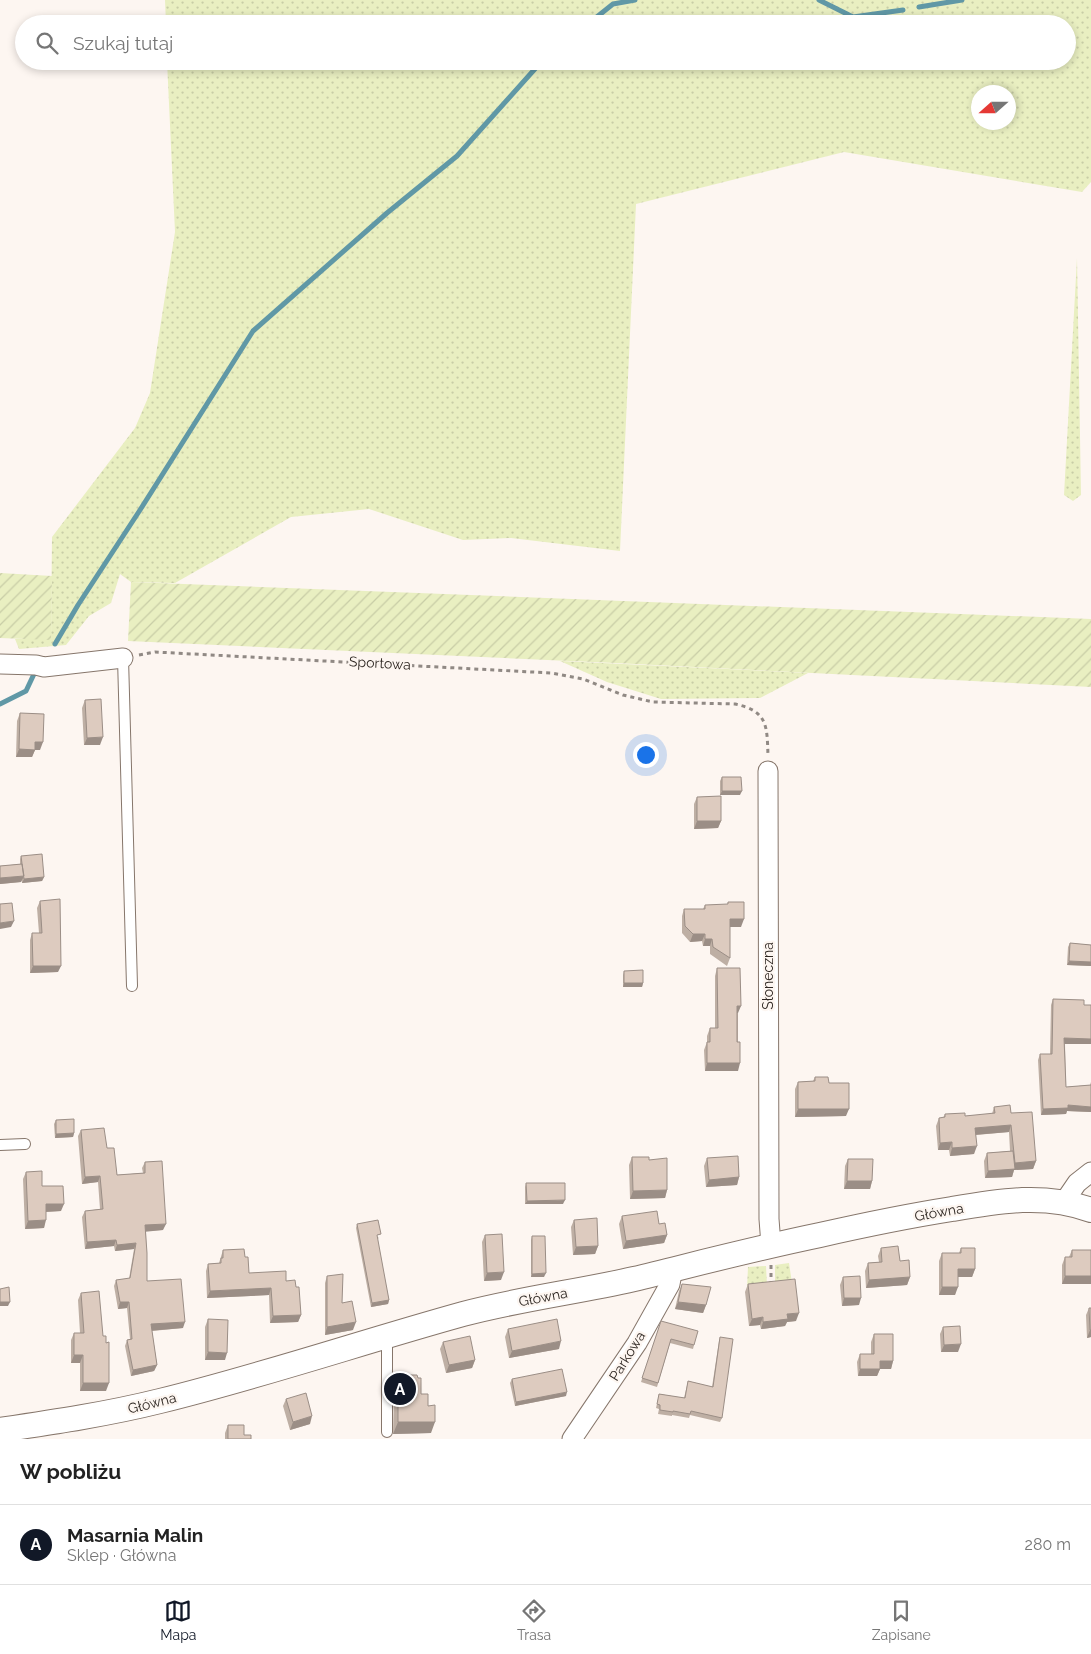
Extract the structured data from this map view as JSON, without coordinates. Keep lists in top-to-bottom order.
{
  "streets": {
    "street": ["Słoneczna", "Główna", "Parkowa"],
    "path": ["Sportowa"]
  },
  "crossings": [
    ["Sportowa", "Słoneczna"],
    ["Słoneczna", "Główna"],
    ["Główna", "Parkowa"]
  ],
  "north": "left",
  "page": {
    "search": "Szukaj tutaj",
    "pins": "A",
    "heading": "W pobliżu",
    "list": [
      {
        "mark": "A",
        "name": "Masarnia Malin",
        "note": "Sklep · Główna",
        "value": "280 m"
      }
    ],
    "nav": ["Mapa", "Trasa", "Zapisane"]
  }
}
